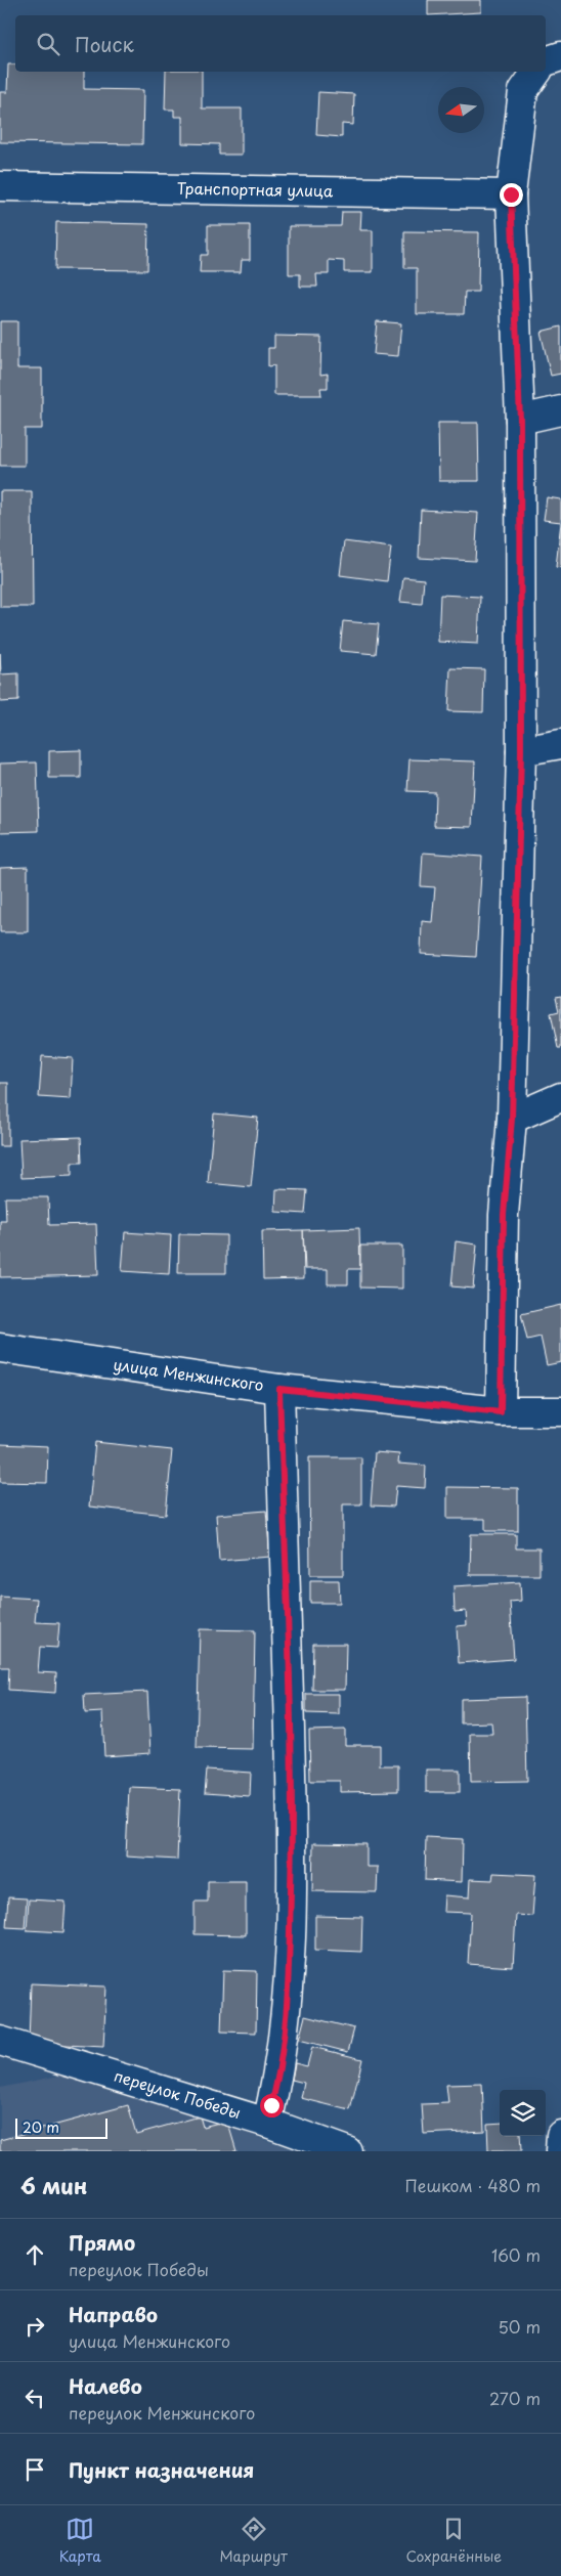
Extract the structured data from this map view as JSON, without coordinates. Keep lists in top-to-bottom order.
{
  "streets": {
    "street": ["Транспортная улица", "улица Менжинского", "переулок Победы"]
  },
  "scale_bar": "20 m",
  "north": "left",
  "page": {
    "search": "Поиск",
    "scale": "20 m",
    "heading": ["6 мин", "Пешком · 480 m"],
    "list": [
      ["Прямо", "переулок Победы", "160 m"],
      ["Направо", "улица Менжинского", "50 m"],
      ["Налево", "переулок Менжинского", "270 m"],
      "Пункт назначения"
    ],
    "nav": ["Карта", "Маршрут", "Сохранённые"]
  }
}
